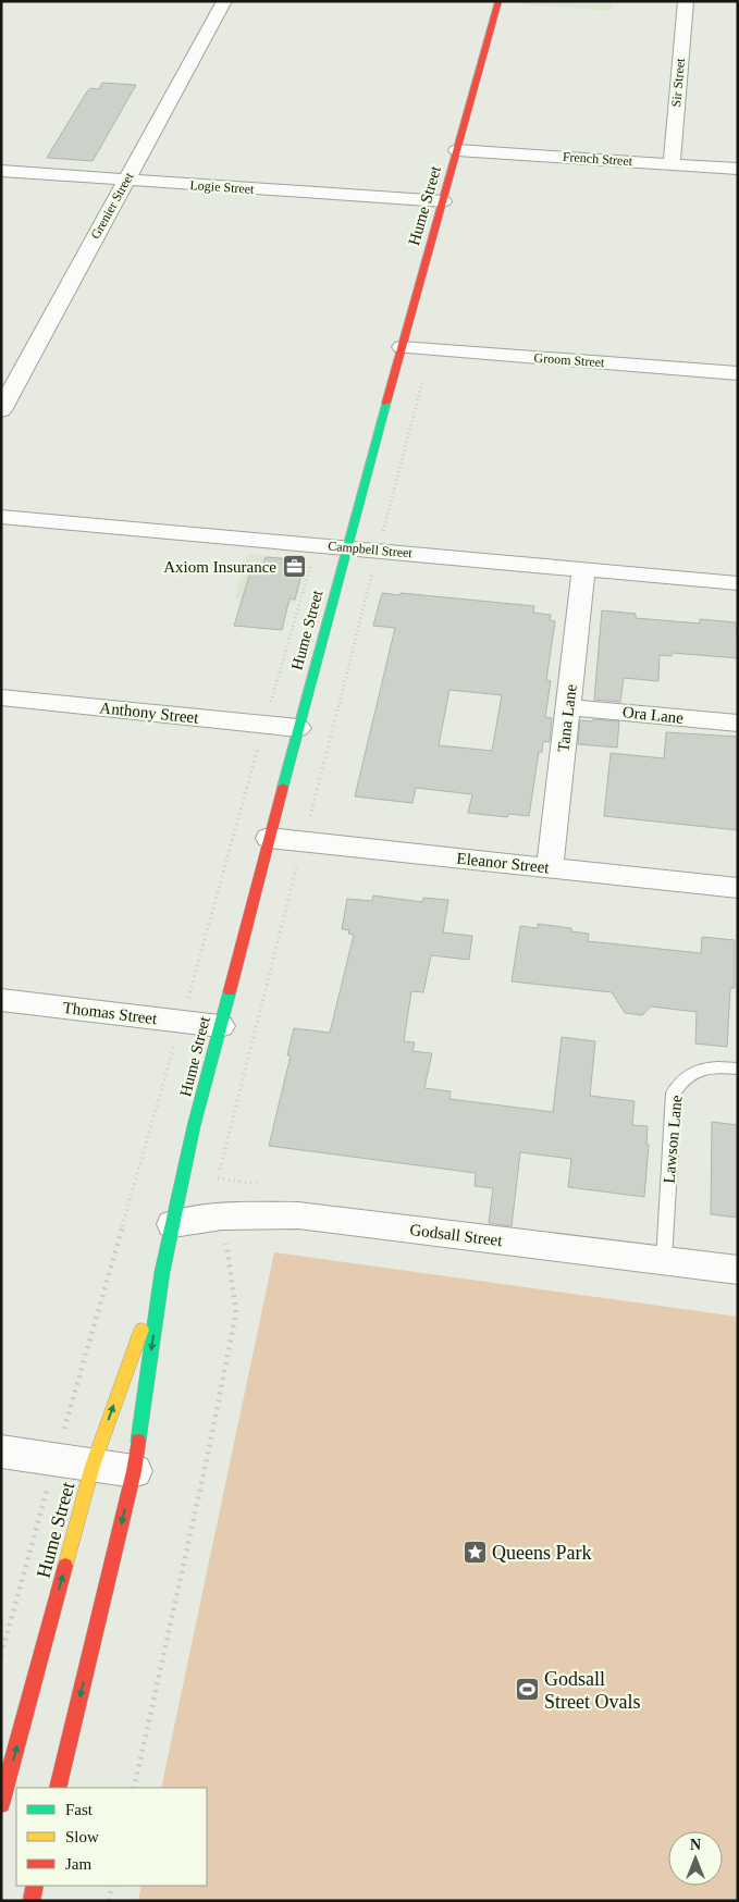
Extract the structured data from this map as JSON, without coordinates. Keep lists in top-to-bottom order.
{
  "streets": {
    "street": [
      "Sir Street",
      "French Street",
      "Logie Street",
      "Grenier Street",
      "Hume Street",
      "Groom Street",
      "Campbell Street",
      "Anthony Street",
      "Ora Lane",
      "Tana Lane",
      "Eleanor Street",
      "Thomas Street",
      "Godsall Street"
    ],
    "lane": ["Lawson Lane"]
  },
  "crossings": [
    ["Sir Street", "French Street"],
    ["French Street", "Hume Street"],
    ["Logie Street", "Grenier Street"],
    ["Logie Street", "Hume Street"],
    ["Hume Street", "Groom Street"],
    ["Hume Street", "Campbell Street"],
    ["Hume Street", "Anthony Street"],
    ["Hume Street", "Eleanor Street"],
    ["Hume Street", "Thomas Street"],
    ["Hume Street", "Godsall Street"],
    ["Campbell Street", "Tana Lane"],
    ["Ora Lane", "Tana Lane"],
    ["Tana Lane", "Eleanor Street"],
    ["Lawson Lane", "Godsall Street"]
  ],
  "places": {
    "office": ["Axiom Insurance"],
    "place": ["Queens Park"],
    "sports": ["Godsall Street Ovals"]
  },
  "legend": ["Fast", "Slow", "Jam"],
  "north": "top"
}
